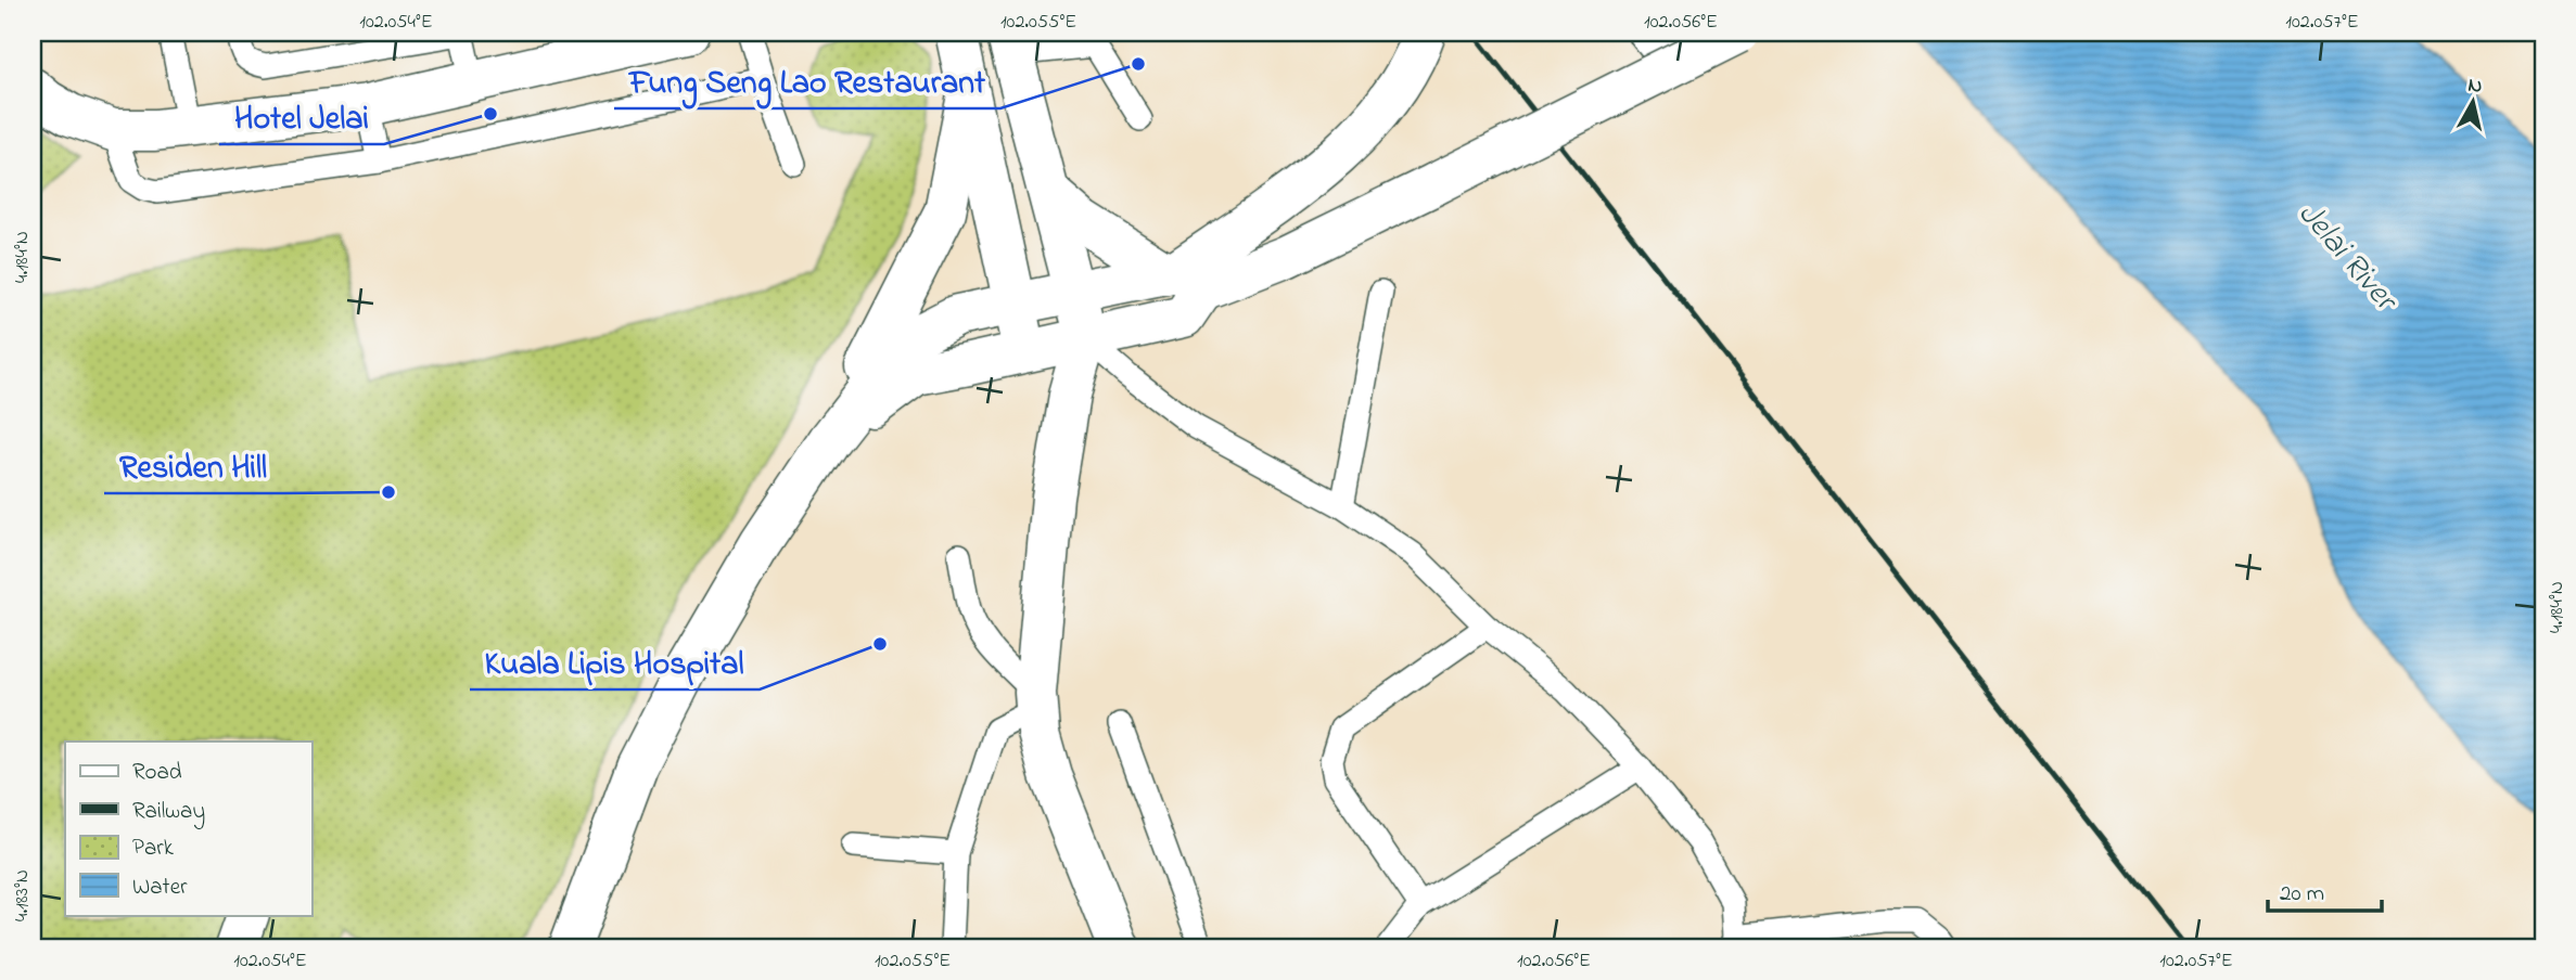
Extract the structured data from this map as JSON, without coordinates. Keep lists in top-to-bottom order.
{
  "water": ["Jelai River"],
  "places": [
    "Fung Seng Lao Restaurant",
    "Hotel Jelai",
    "Residen Hill",
    "Kuala Lipis Hospital"
  ],
  "legend": [
    "Road",
    "Railway",
    "Park",
    "Water"
  ],
  "scale_bar": "20 m",
  "north": "top",
  "coordinates": [
    "102.054°E",
    "102.055°E",
    "102.056°E",
    "102.057°E",
    "4.184°N",
    "4.183°N"
  ]
}
